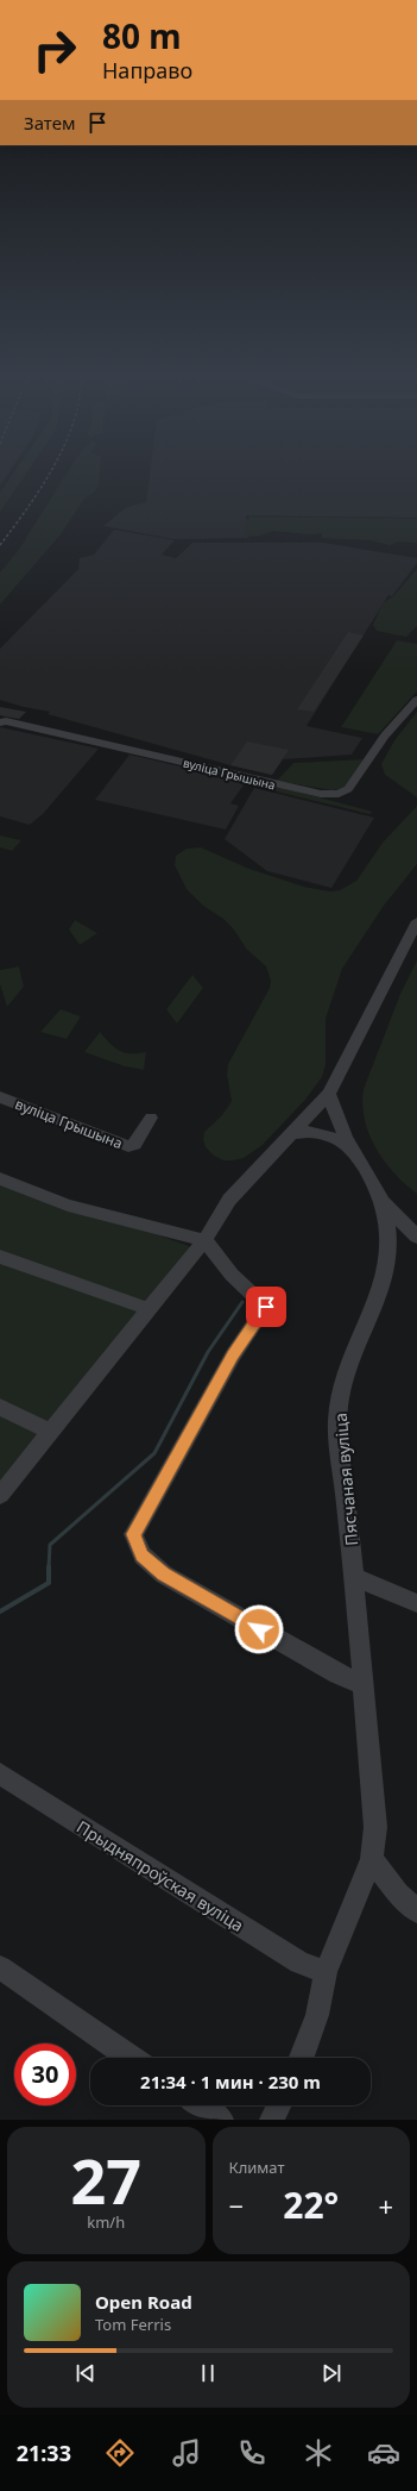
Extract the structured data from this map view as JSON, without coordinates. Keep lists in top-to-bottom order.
{
  "streets": {
    "street": ["вуліца Грышына", "Пясчаная вуліца", "Прыдняпроўская вуліца"]
  },
  "crossings": [
    ["Пясчаная вуліца", "Прыдняпроўская вуліца"]
  ],
  "page": {
    "turn": ["80 m", "Направо"],
    "then": "Затем",
    "limit": "30",
    "trip": "21:34 · 1 мин · 230 m",
    "tile": [
      ["27", "km/h"],
      "Климат"
    ],
    "heat": ["−", "22°", "+"],
    "song": ["Open Road", "Tom Ferris"],
    "tabs": "21:33"
  }
}
